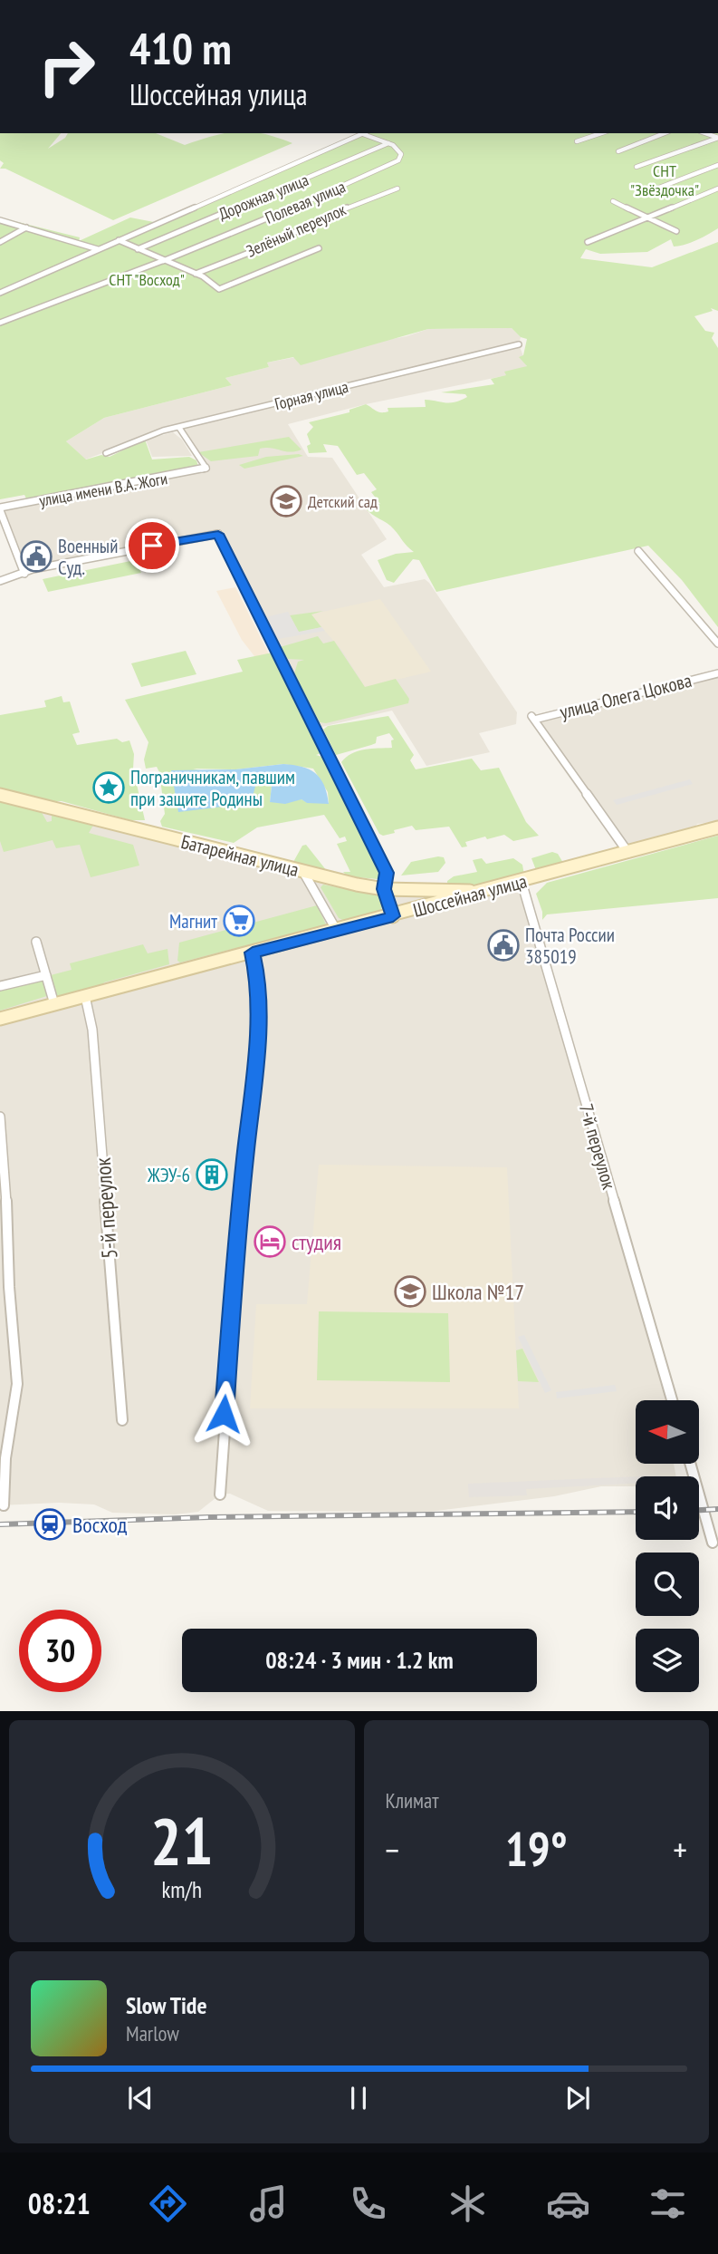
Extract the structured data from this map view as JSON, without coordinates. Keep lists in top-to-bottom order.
{
  "streets": {
    "main road": ["Батарейная улица", "Шоссейная улица"],
    "street": [
      "Дорожная улица",
      "Полевая улица",
      "Зелёный переулок",
      "Горная улица",
      "улица имени В.А. Жоги",
      "улица Олега Цокова",
      "7-й переулок",
      "5-й переулок"
    ]
  },
  "crossings": [
    ["Дорожная улица", "Полевая улица"],
    ["Горная улица", "улица имени В.А. Жоги"],
    ["улица Олега Цокова", "Шоссейная улица"],
    ["Батарейная улица", "Шоссейная улица"],
    ["Шоссейная улица", "7-й переулок"],
    ["Шоссейная улица", "5-й переулок"]
  ],
  "parks": ["СНТ \"Звёздочка\"", "СНТ \"Восход\""],
  "places": {
    "school or university": ["Детский сад", "Школа №17"],
    "public building": ["Военный Суд.", "Почта России 385019"],
    "place": ["Пограничникам, павшим при защите Родины"],
    "supermarket": ["Магнит"],
    "building": ["ЖЭУ-6"],
    "hotel": ["студия"],
    "station": ["Восход"]
  },
  "north": "left",
  "page": {
    "turn": ["410 m", "Шоссейная улица"],
    "limit": "30",
    "trip": "08:24 · 3 мин · 1.2 km",
    "tile": "Климат",
    "heat": ["−", "19°", "+"],
    "song": ["Slow Tide", "Marlow"],
    "tabs": "08:21",
    "gauge": ["21", "km/h"]
  }
}
